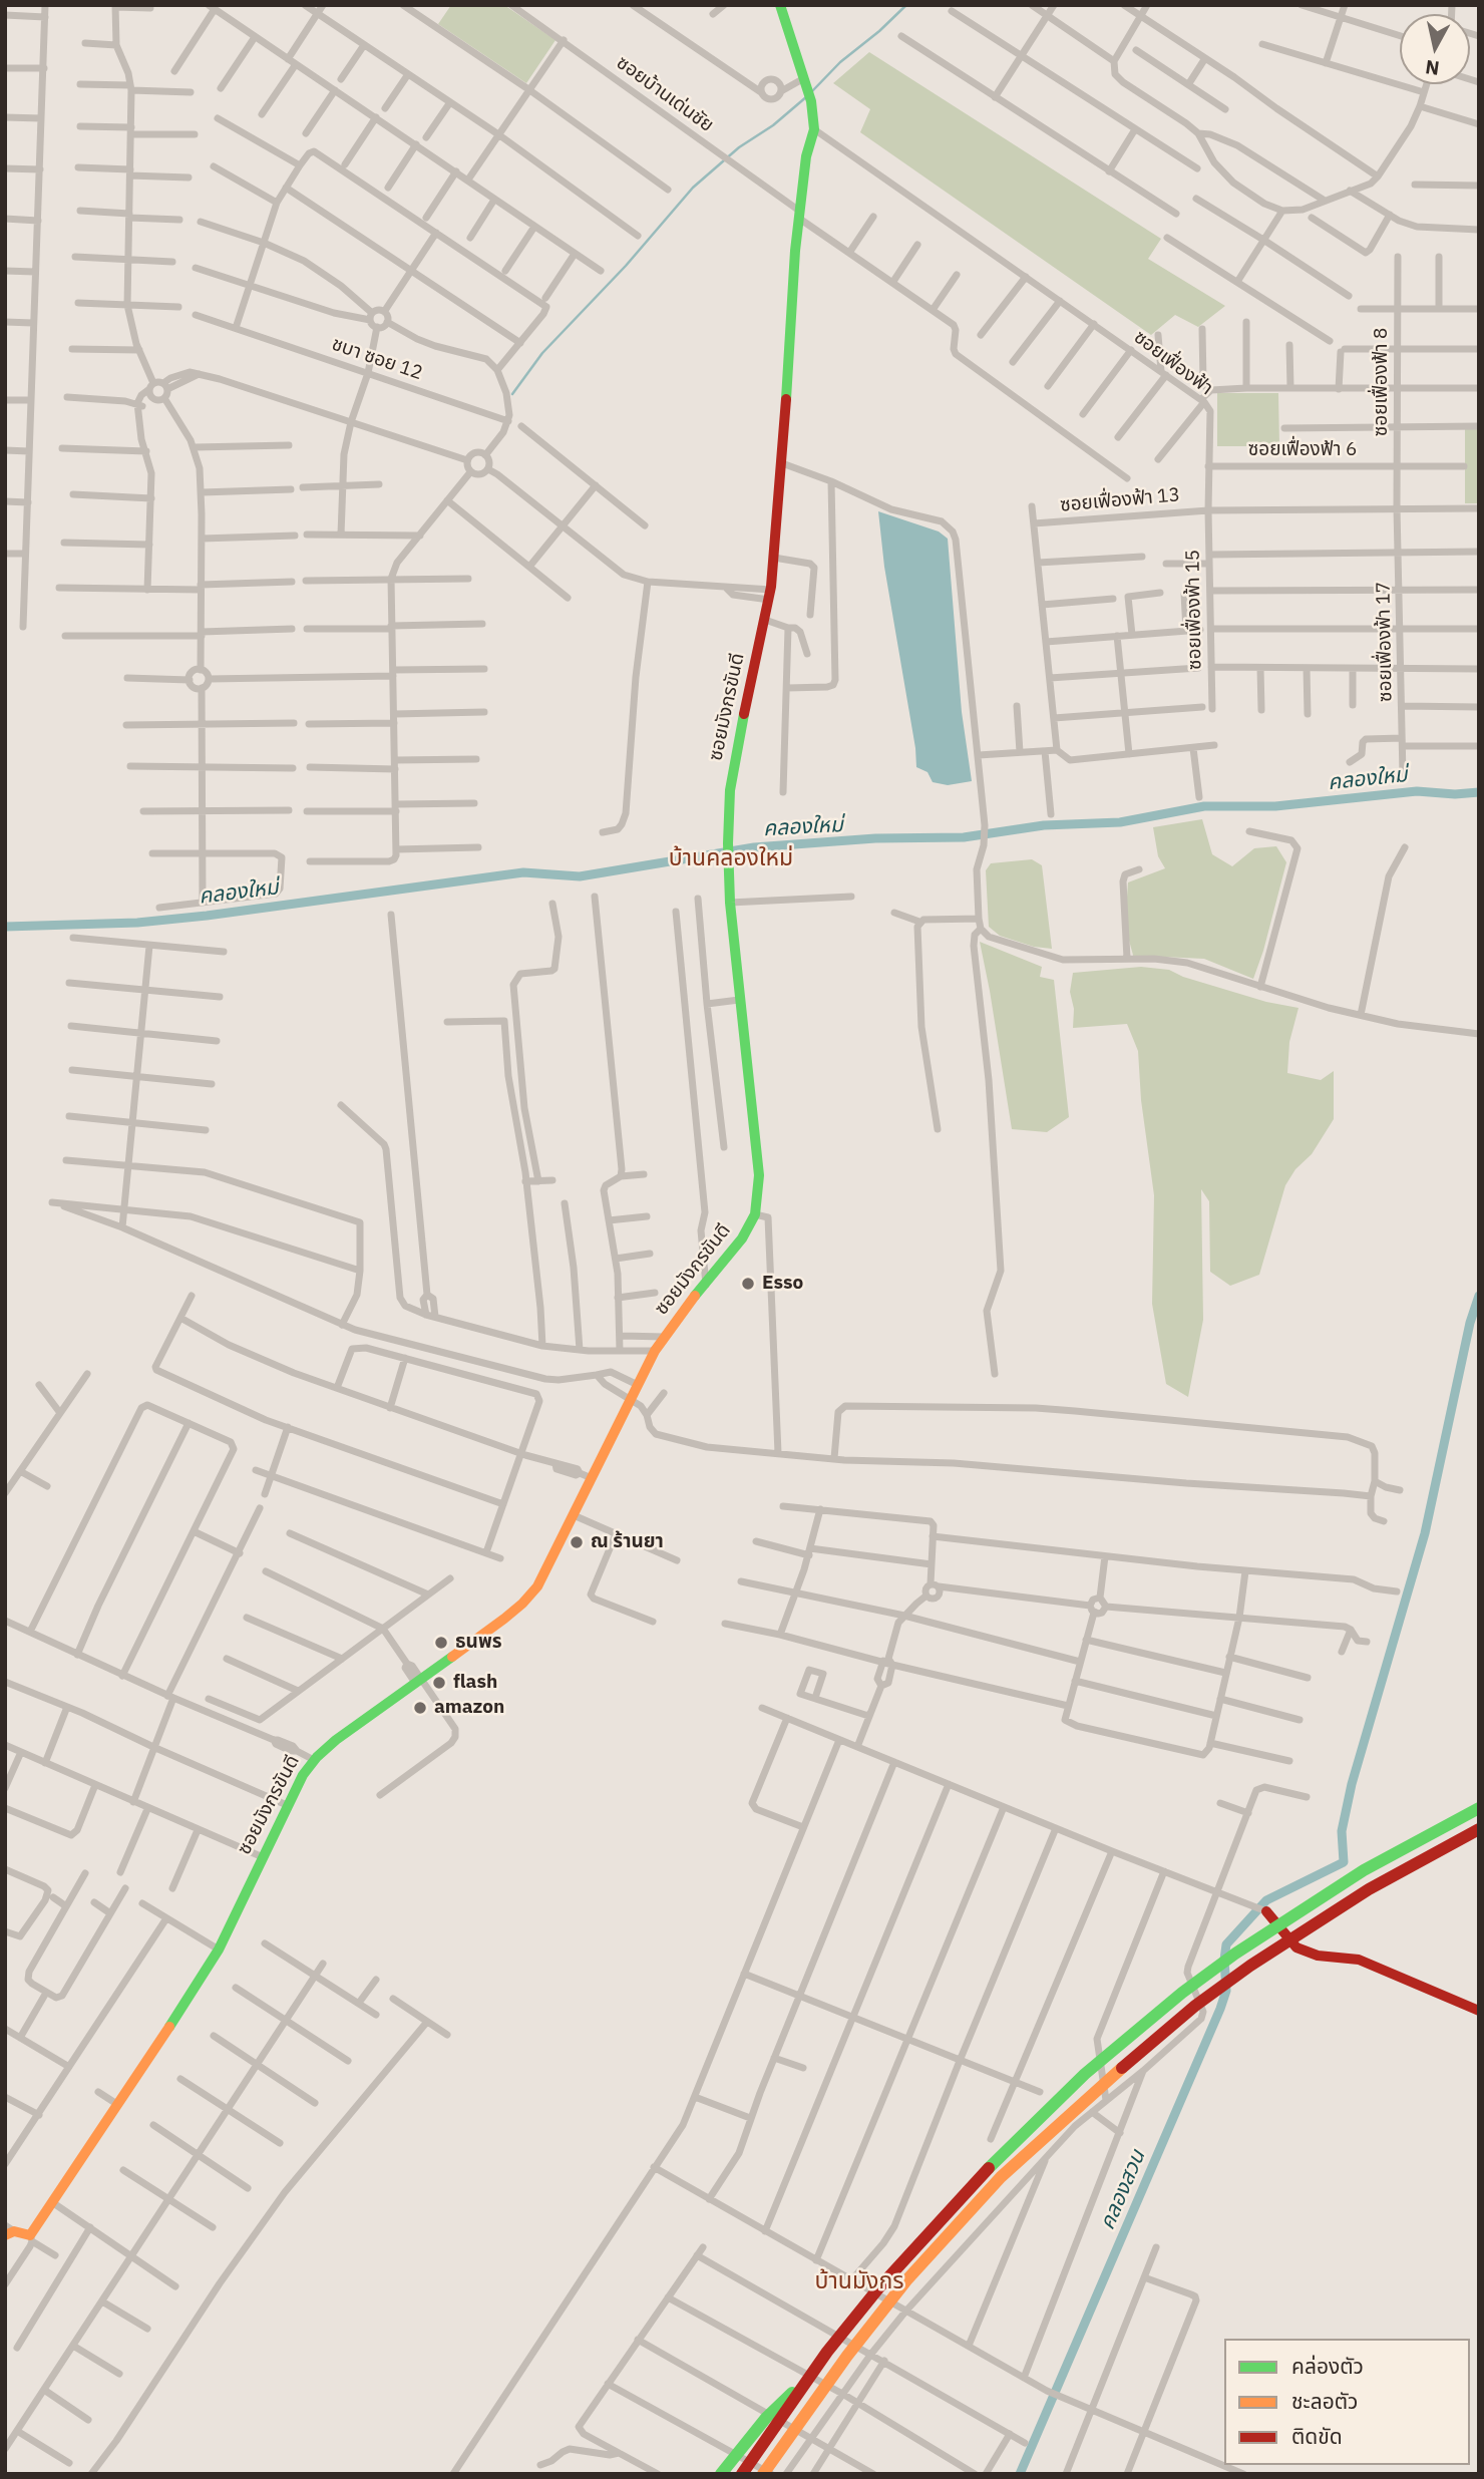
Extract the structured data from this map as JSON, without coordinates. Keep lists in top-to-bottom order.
{
  "streets": {
    "main road": ["ซอยมังกรขันดี"],
    "street": [
      "ซอยบ้านเด่นชัย",
      "ชบา ซอย 12",
      "ซอยเฟื่องฟ้า",
      "ซอยเฟื่องฟ้า 8",
      "ซอยเฟื่องฟ้า 6",
      "ซอยเฟื่องฟ้า 13",
      "ซอยเฟื่องฟ้า 15",
      "ซอยเฟื่องฟ้า 17"
    ]
  },
  "crossings": [
    ["ซอยบ้านเด่นชัย", "ซอยมังกรขันดี"],
    ["ซอยเฟื่องฟ้า", "ซอยเฟื่องฟ้า 6"],
    ["ซอยเฟื่องฟ้า", "ซอยเฟื่องฟ้า 13"],
    ["ซอยเฟื่องฟ้า", "ซอยเฟื่องฟ้า 15"],
    ["ซอยเฟื่องฟ้า", "ซอยมังกรขันดี"],
    ["ซอยเฟื่องฟ้า 8", "ซอยเฟื่องฟ้า 6"],
    ["ซอยเฟื่องฟ้า 8", "ซอยเฟื่องฟ้า 17"],
    ["ซอยเฟื่องฟ้า 13", "ซอยเฟื่องฟ้า 15"]
  ],
  "districts": ["บ้านคลองใหม่", "บ้านมังกร"],
  "water": ["คลองใหม่", "คลองสวน"],
  "places": [
    "Esso",
    "ณ ร้านยา",
    "ธนพร",
    "flash",
    "amazon"
  ],
  "legend": ["คล่องตัว", "ชะลอตัว", "ติดขัด"],
  "north": "bottom"
}
